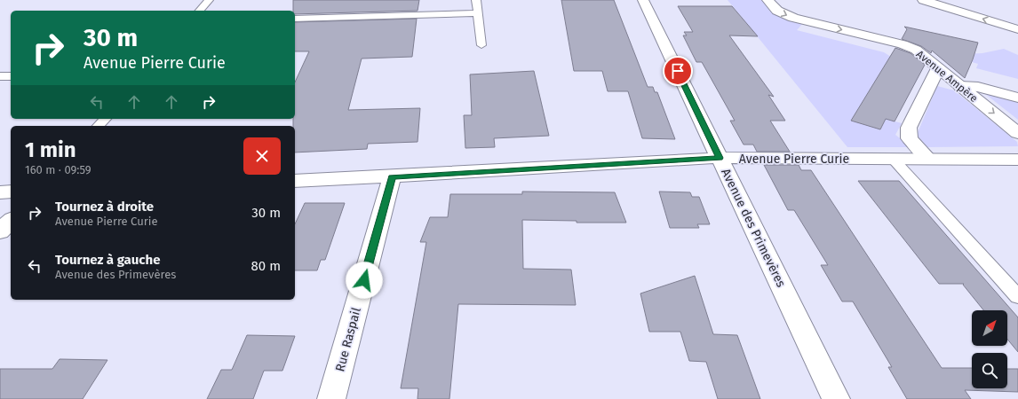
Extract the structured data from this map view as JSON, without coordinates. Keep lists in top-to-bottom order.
{
  "streets": {
    "street": [
      "Avenue Ampère",
      "Avenue Pierre Curie",
      "Avenue des Primevères",
      "Rue Raspail"
    ]
  },
  "crossings": [
    ["Avenue Pierre Curie", "Avenue des Primevères"],
    ["Avenue Pierre Curie", "Rue Raspail"]
  ],
  "north": "top right",
  "page": {
    "turn": ["30 m", "Avenue Pierre Curie"],
    "heading": ["1 min", "160 m · 09:59"],
    "list": [
      {
        "name": "Tournez à droite",
        "note": "Avenue Pierre Curie",
        "value": "30 m"
      },
      {
        "name": "Tournez à gauche",
        "note": "Avenue des Primevères",
        "value": "80 m"
      }
    ]
  }
}
